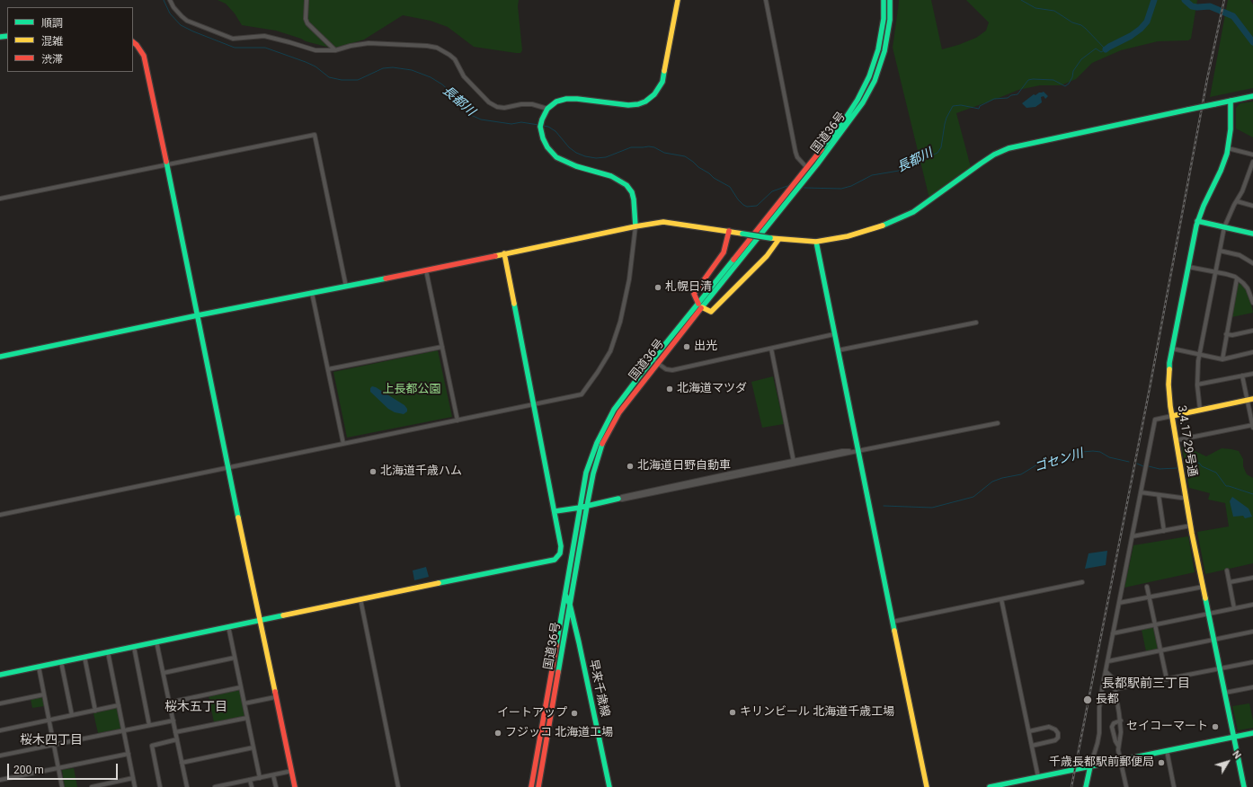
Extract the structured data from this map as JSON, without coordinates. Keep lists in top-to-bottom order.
{
  "streets": {
    "main road": ["国道36号", "3.4.17 29号通", "早来千歳線"]
  },
  "crossings": [
    ["国道36号", "早来千歳線"]
  ],
  "districts": ["長都駅前三丁目", "桜木五丁目", "桜木四丁目"],
  "water": ["長都川", "ゴセン川"],
  "parks": ["上長都公園"],
  "places": [
    "札幌日清",
    "出光",
    "北海道マツダ",
    "北海道日野自動車",
    "北海道千歳ハム",
    "長都",
    "キリンビール 北海道千歳工場",
    "イートアップ",
    "セイコーマート",
    "フジッコ 北海道工場",
    "千歳長都駅前郵便局"
  ],
  "legend": ["順調", "混雑", "渋滞"],
  "scale_bar": "200 m",
  "north": "top right"
}
